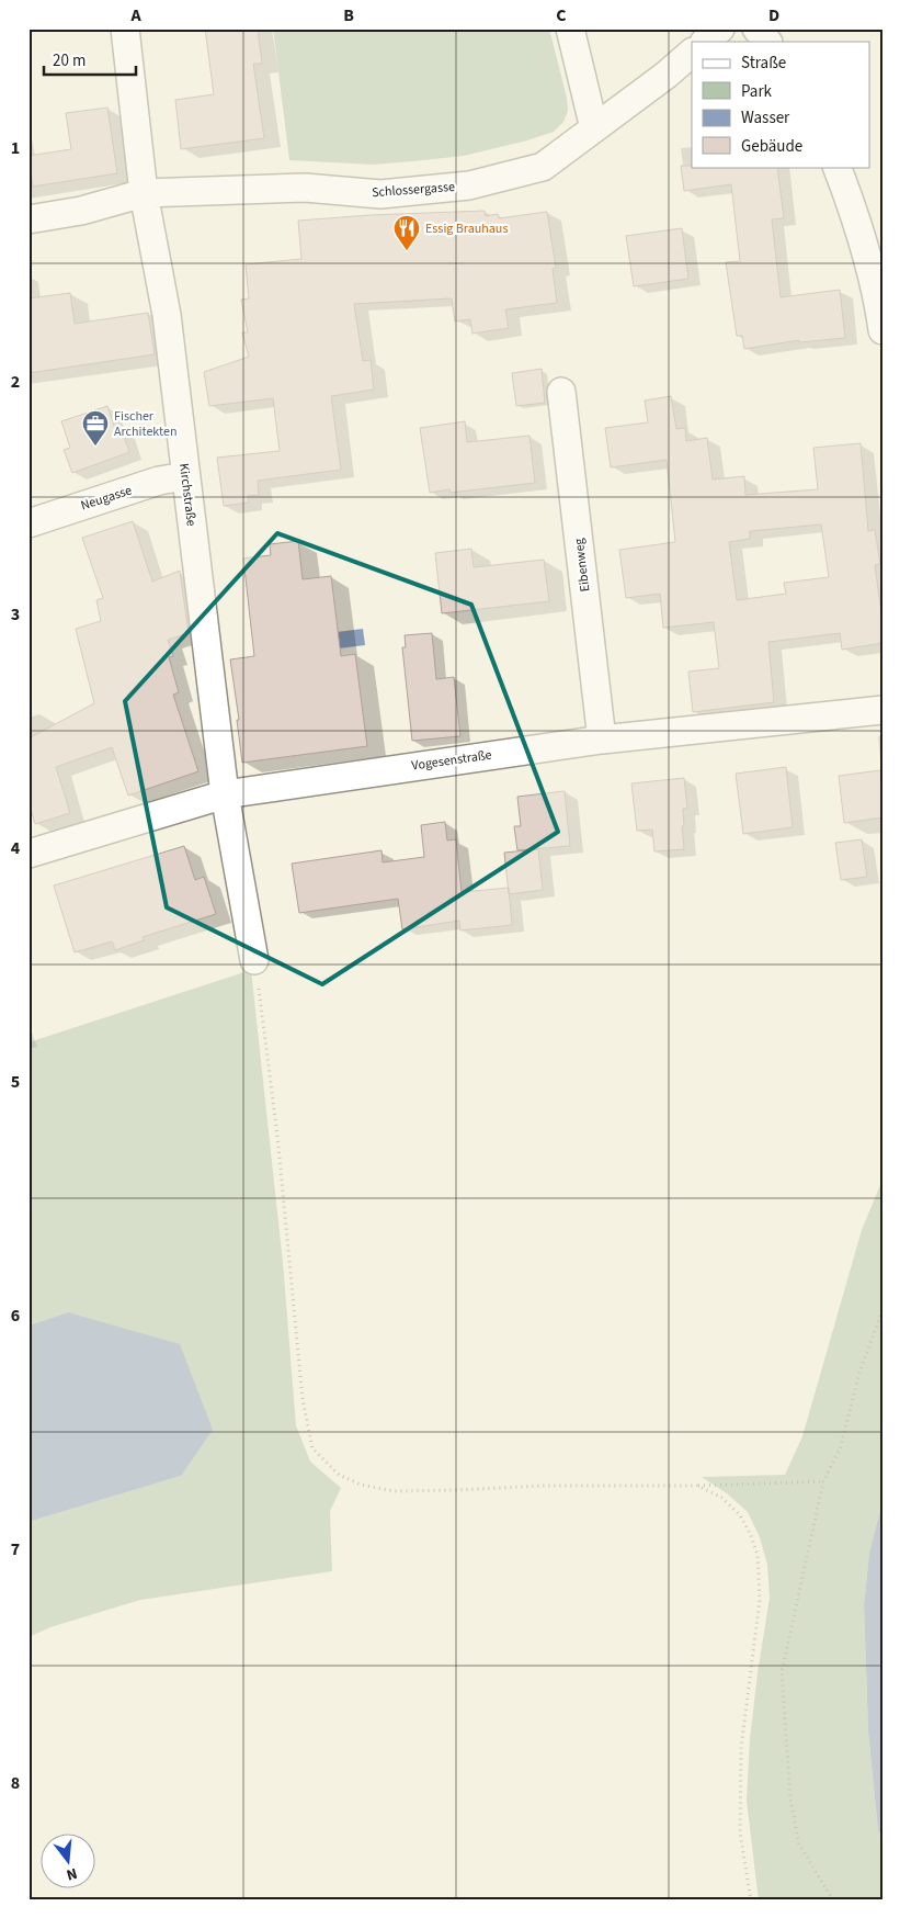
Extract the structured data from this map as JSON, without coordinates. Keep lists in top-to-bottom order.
{
  "streets": {
    "street": [
      "Schlossergasse",
      "Kirchstraße",
      "Neugasse",
      "Eibenweg",
      "Vogesenstraße"
    ]
  },
  "crossings": [
    ["Schlossergasse", "Kirchstraße"],
    ["Kirchstraße", "Neugasse"],
    ["Kirchstraße", "Vogesenstraße"],
    ["Eibenweg", "Vogesenstraße"]
  ],
  "places": {
    "restaurant": ["Essig Brauhaus"],
    "office": ["Fischer Architekten"]
  },
  "legend": [
    "Straße",
    "Park",
    "Wasser",
    "Gebäude"
  ],
  "scale_bar": "20 m",
  "north": "bottom",
  "grid": {
    "columns": [
      "A",
      "B",
      "C",
      "D"
    ],
    "rows": [
      "1",
      "2",
      "3",
      "4",
      "5",
      "6",
      "7",
      "8"
    ]
  }
}
